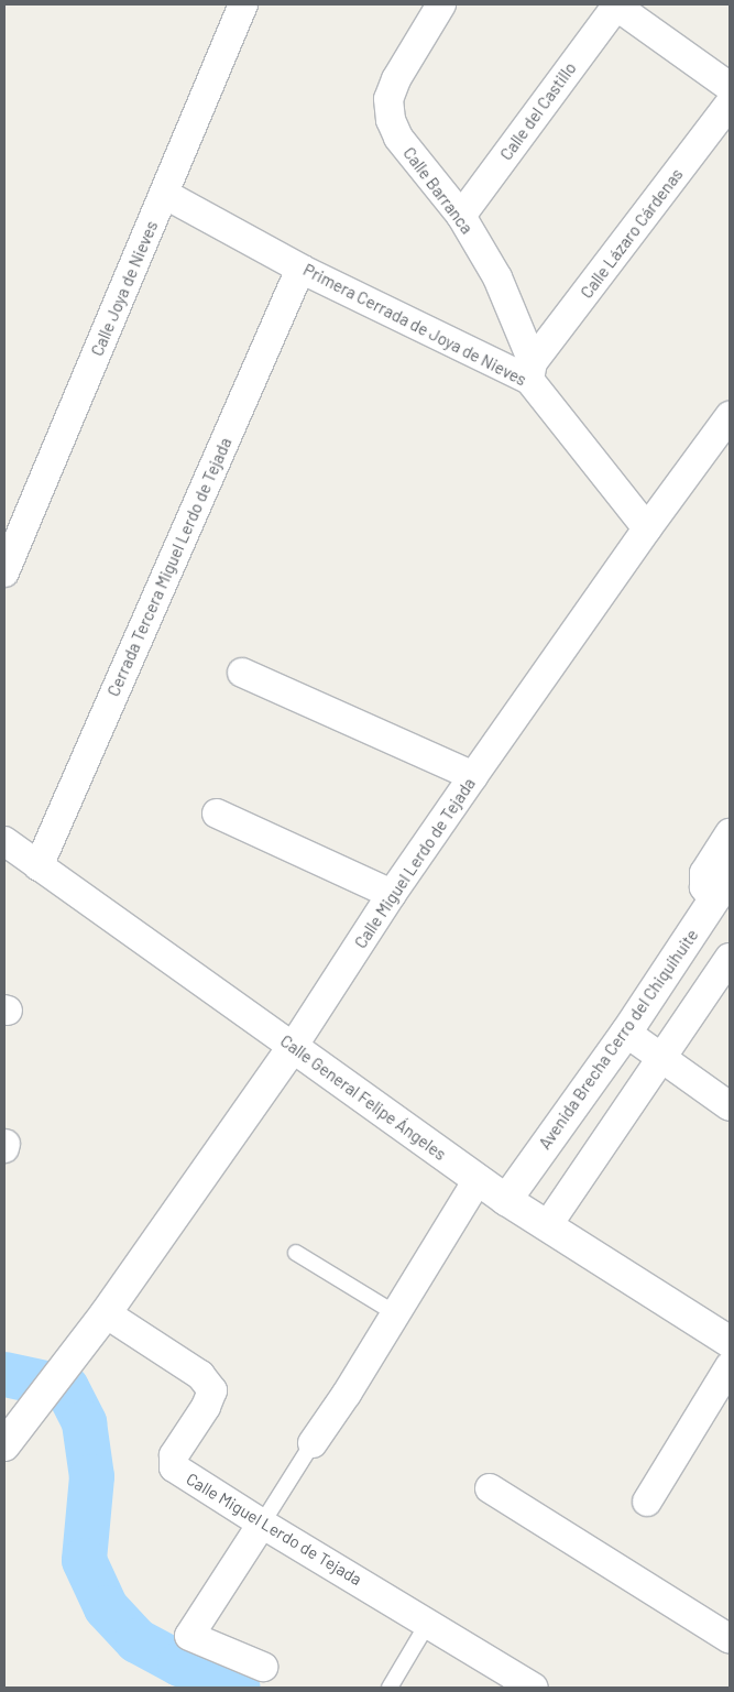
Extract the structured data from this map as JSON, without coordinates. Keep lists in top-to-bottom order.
{
  "streets": {
    "street": [
      "Calle del Castillo",
      "Calle Barranca",
      "Calle Lázaro Cárdenas",
      "Calle Joya de Nieves",
      "Primera Cerrada de Joya de Nieves",
      "Cerrada Tercera Miguel Lerdo de Tejada",
      "Calle Miguel Lerdo de Tejada",
      "Avenida Brecha Cerro del Chiquihuite",
      "Calle General Felipe Ángeles"
    ]
  },
  "crossings": [
    ["Calle del Castillo", "Calle Barranca"],
    ["Calle Barranca", "Calle Lázaro Cárdenas"],
    ["Calle Barranca", "Primera Cerrada de Joya de Nieves"],
    ["Calle Lázaro Cárdenas", "Primera Cerrada de Joya de Nieves"],
    ["Calle Joya de Nieves", "Primera Cerrada de Joya de Nieves"],
    ["Primera Cerrada de Joya de Nieves", "Cerrada Tercera Miguel Lerdo de Tejada"],
    ["Primera Cerrada de Joya de Nieves", "Calle Miguel Lerdo de Tejada"],
    ["Cerrada Tercera Miguel Lerdo de Tejada", "Calle General Felipe Ángeles"],
    ["Calle Miguel Lerdo de Tejada", "Calle General Felipe Ángeles"],
    ["Avenida Brecha Cerro del Chiquihuite", "Calle General Felipe Ángeles"]
  ]
}
